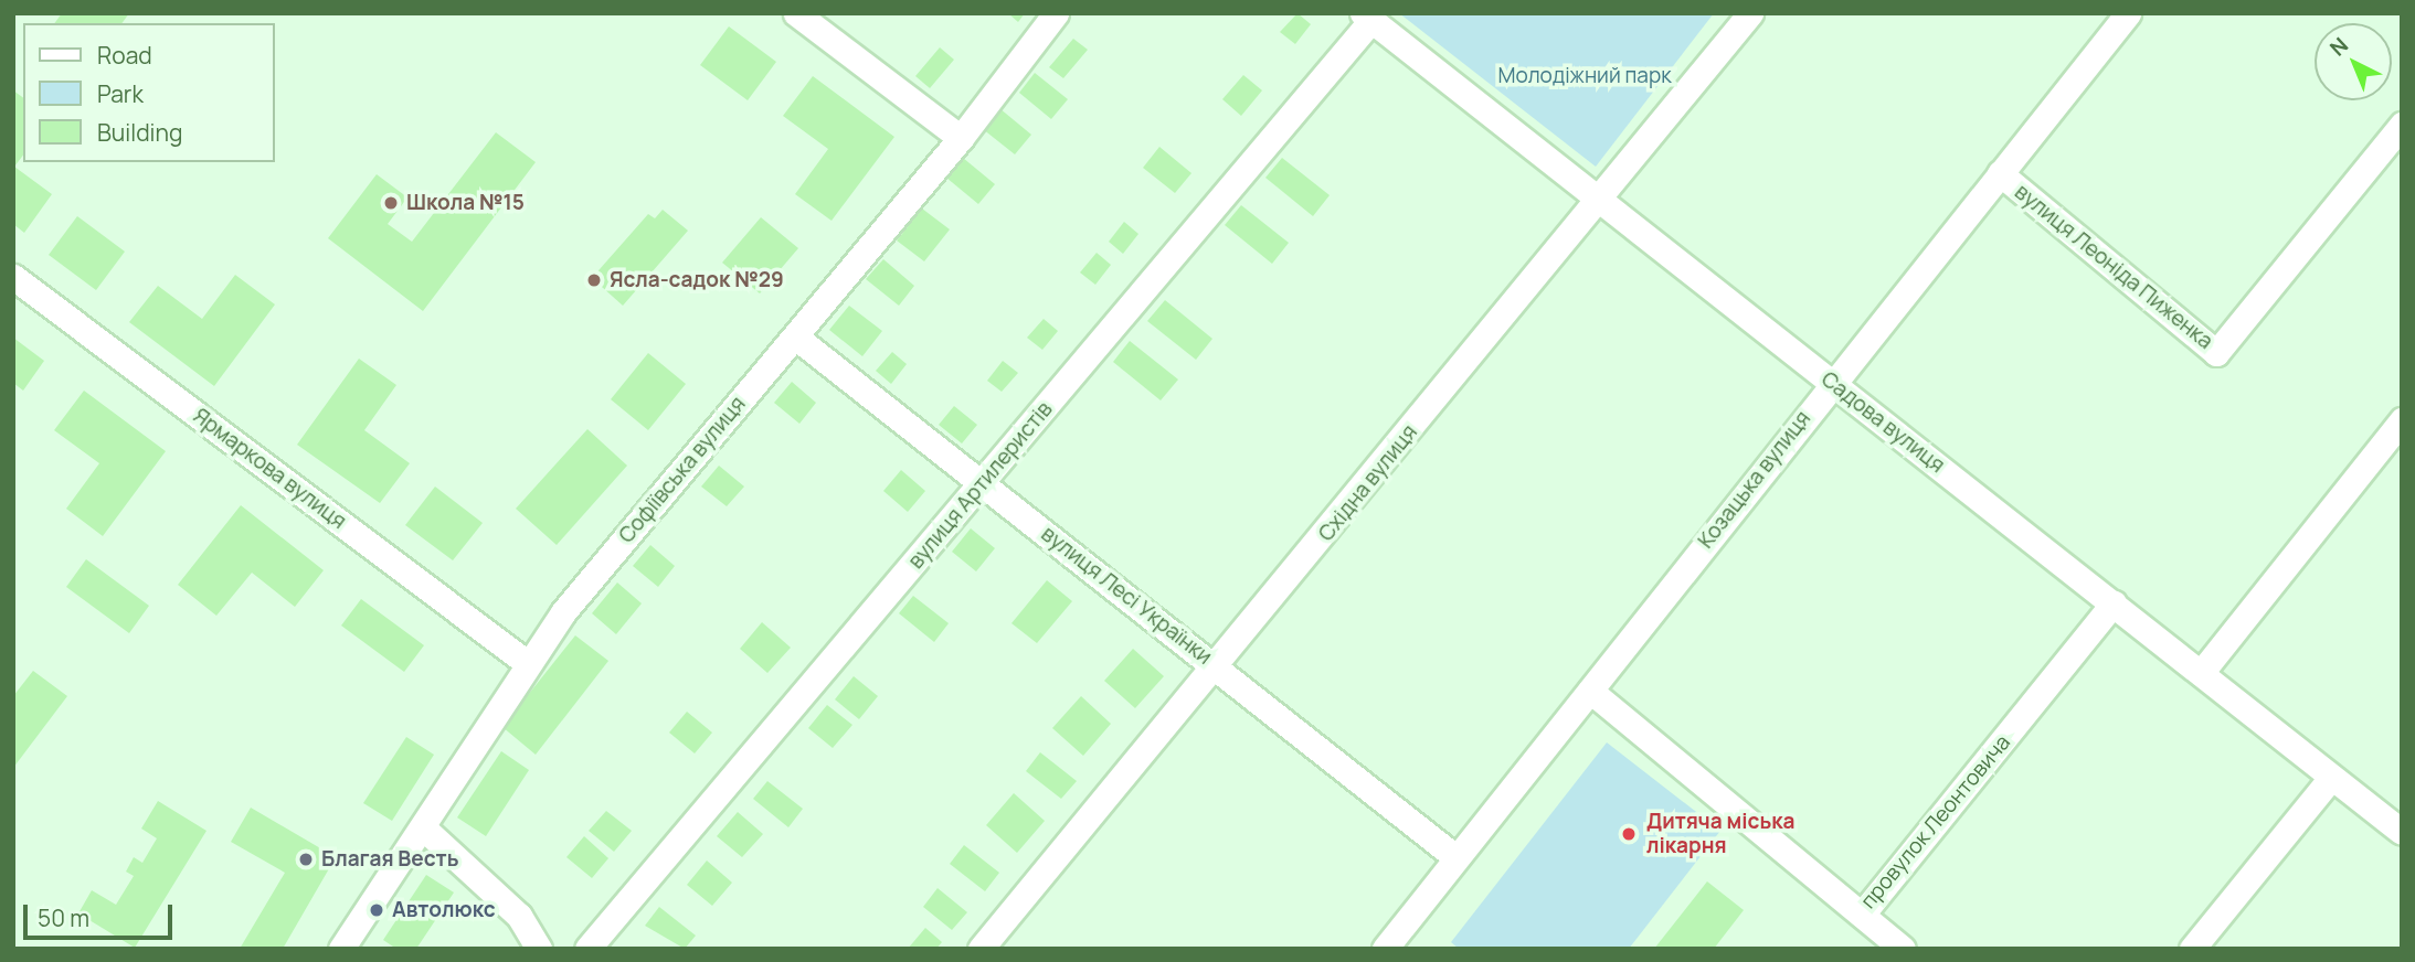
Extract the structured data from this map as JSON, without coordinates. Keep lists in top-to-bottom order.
{
  "streets": {
    "street": [
      "вулиця Леоніда Пиженка",
      "Садова вулиця",
      "Ярмаркова вулиця",
      "Софіївська вулиця",
      "Козацька вулиця",
      "Східна вулиця",
      "вулиця Артилеристів",
      "вулиця Лесі Українки",
      "провулок Леонтовича"
    ]
  },
  "crossings": [
    ["вулиця Леоніда Пиженка", "Козацька вулиця"],
    ["Садова вулиця", "Козацька вулиця"],
    ["Садова вулиця", "Східна вулиця"],
    ["Садова вулиця", "вулиця Артилеристів"],
    ["Садова вулиця", "провулок Леонтовича"],
    ["Ярмаркова вулиця", "Софіївська вулиця"],
    ["Софіївська вулиця", "вулиця Лесі Українки"],
    ["Козацька вулиця", "вулиця Лесі Українки"],
    ["Козацька вулиця", "провулок Леонтовича"],
    ["Східна вулиця", "вулиця Лесі Українки"],
    ["вулиця Артилеристів", "вулиця Лесі Українки"]
  ],
  "parks": ["Молодіжний парк"],
  "places": [
    "Школа №15",
    "Ясла-садок №29",
    "Дитяча міська лікарня",
    "Благая Весть",
    "Автолюкс"
  ],
  "legend": ["Road", "Park", "Building"],
  "scale_bar": "50 m",
  "north": "top left"
}
